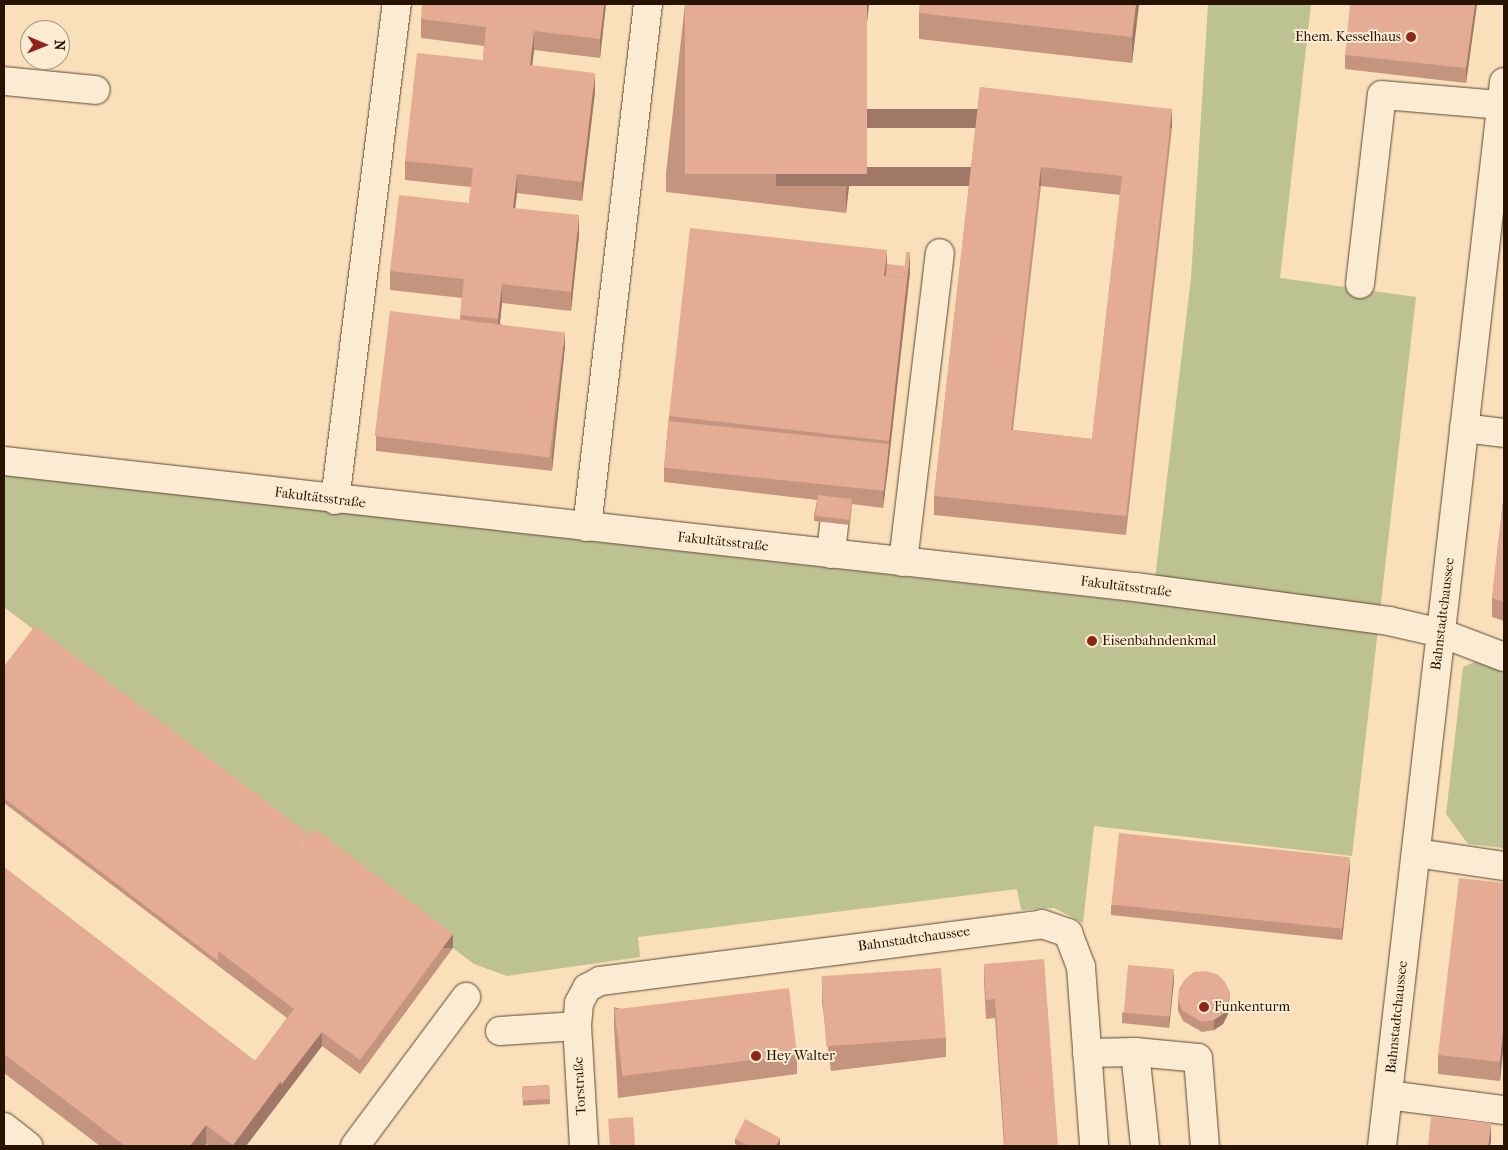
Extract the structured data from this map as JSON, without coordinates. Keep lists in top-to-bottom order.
{
  "streets": {
    "street": ["Fakultätsstraße", "Bahnstadtchaussee", "Torstraße"]
  },
  "crossings": [
    ["Fakultätsstraße", "Bahnstadtchaussee"],
    ["Bahnstadtchaussee", "Torstraße"]
  ],
  "places": [
    "Ehem. Kesselhaus",
    "Eisenbahndenkmal",
    "Funkenturm",
    "Hey Walter"
  ],
  "north": "right"
}
